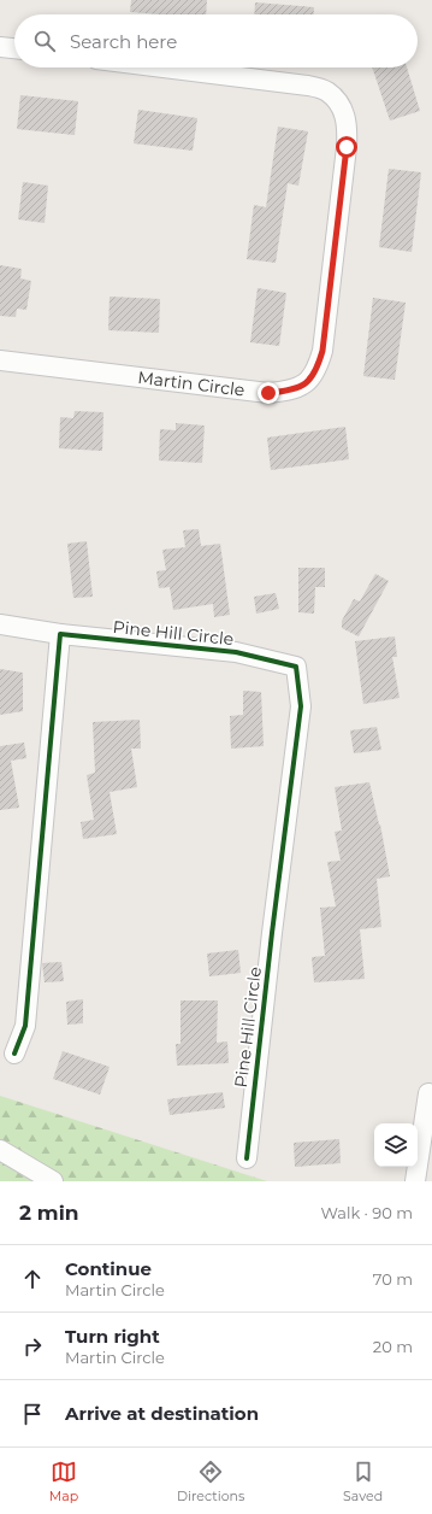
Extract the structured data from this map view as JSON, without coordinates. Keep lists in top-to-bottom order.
{
  "streets": {
    "street": ["Martin Circle", "Pine Hill Circle"]
  },
  "page": {
    "search": "Search here",
    "heading": ["2 min", "Walk · 90 m"],
    "list": [
      ["Continue", "Martin Circle", "70 m"],
      ["Turn right", "Martin Circle", "20 m"],
      "Arrive at destination"
    ],
    "nav": ["Map", "Directions", "Saved"]
  }
}
